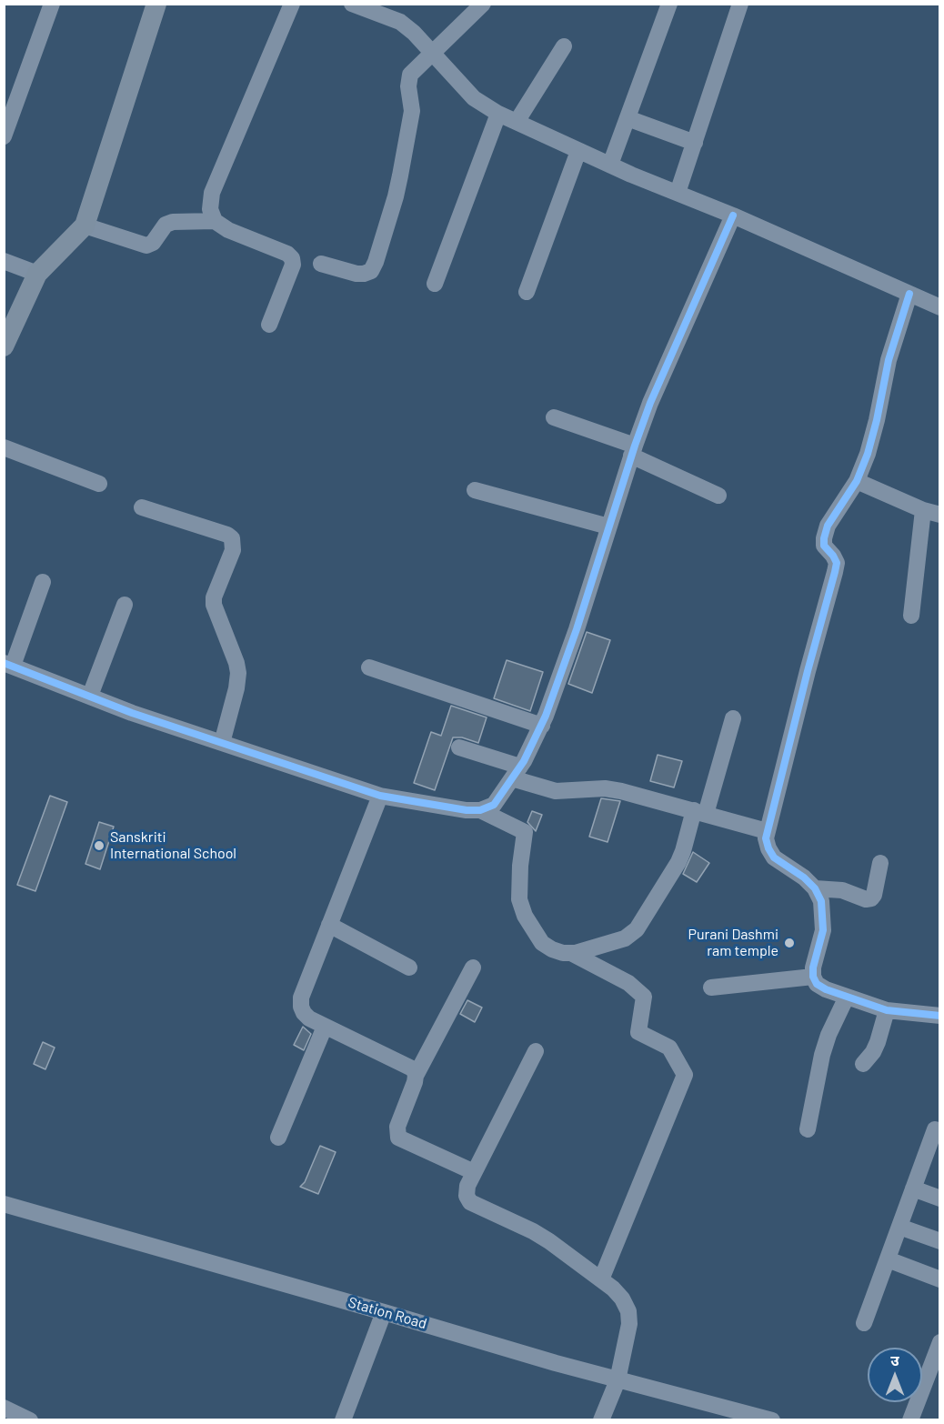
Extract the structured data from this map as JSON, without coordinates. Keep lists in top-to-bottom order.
{
  "streets": {
    "street": ["Station Road"]
  },
  "places": ["Sanskriti International School", "Purani Dashmi ram temple"],
  "north": "top"
}
